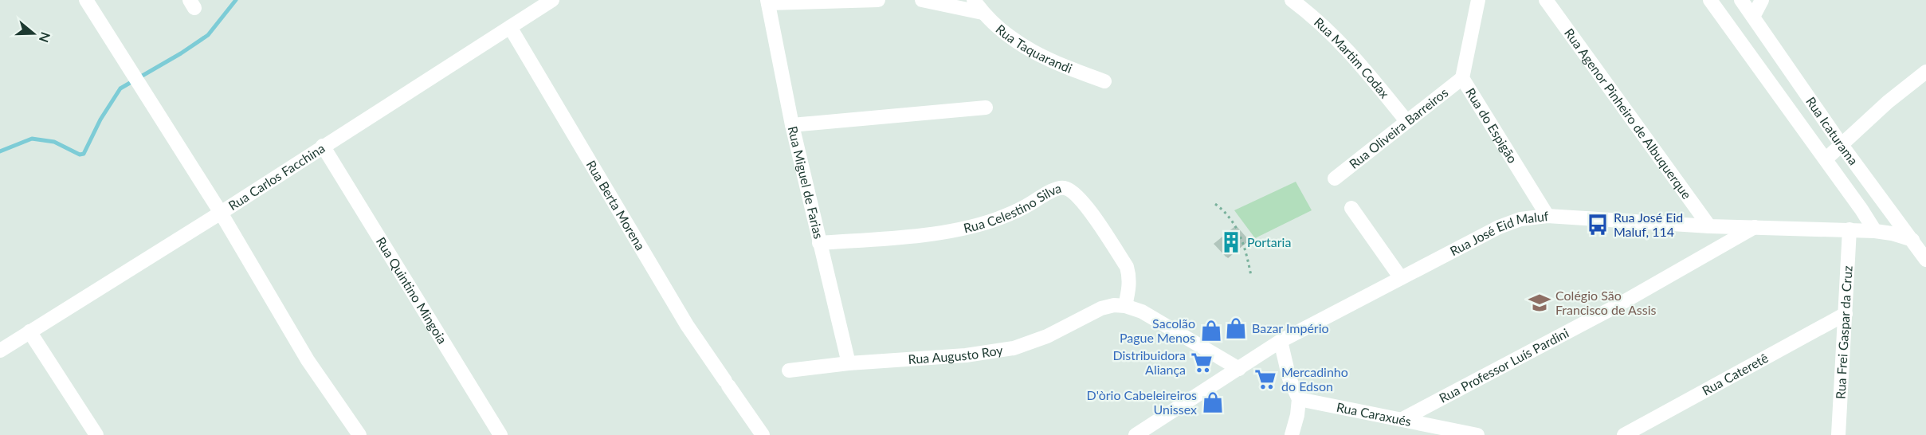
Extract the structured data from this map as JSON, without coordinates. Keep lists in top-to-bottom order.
{
  "streets": {
    "street": [
      "Rua Taquarandi",
      "Rua Martim Codax",
      "Rua Agenor Pinheiro de Albuquerque",
      "Rua do Espigão",
      "Rua Oliveira Barreiros",
      "Rua Icaturama",
      "Rua Carlos Facchina",
      "Rua Miguel de Farias",
      "Rua Berta Morena",
      "Rua Celestino Silva",
      "Rua José Eid Maluf",
      "Rua Quintino Mingoia",
      "Rua Frei Gaspar da Cruz",
      "Rua Augusto Roy",
      "Rua Professor Luís Pardini",
      "Rua Cateretê",
      "Rua Caraxués"
    ]
  },
  "crossings": [
    ["Rua Martim Codax", "Rua Oliveira Barreiros"],
    ["Rua Agenor Pinheiro de Albuquerque", "Rua José Eid Maluf"],
    ["Rua do Espigão", "Rua Oliveira Barreiros"],
    ["Rua do Espigão", "Rua José Eid Maluf"],
    ["Rua Icaturama", "Rua José Eid Maluf"],
    ["Rua Carlos Facchina", "Rua Berta Morena"],
    ["Rua Carlos Facchina", "Rua Quintino Mingoia"],
    ["Rua Miguel de Farias", "Rua Celestino Silva"],
    ["Rua Miguel de Farias", "Rua Augusto Roy"],
    ["Rua Celestino Silva", "Rua Augusto Roy"],
    ["Rua José Eid Maluf", "Rua Frei Gaspar da Cruz"],
    ["Rua José Eid Maluf", "Rua Professor Luís Pardini"],
    ["Rua Frei Gaspar da Cruz", "Rua Cateretê"],
    ["Rua Professor Luís Pardini", "Rua Caraxués"]
  ],
  "places": {
    "bus stop": ["Rua José Eid Maluf, 114"],
    "building": ["Portaria"],
    "school or university": ["Colégio São Francisco de Assis"],
    "shop": ["Bazar Império", "Sacolão Pague Menos", "D'òrio Cabeleireiros Unissex"],
    "supermarket": ["Distribuidora Aliança", "Mercadinho do Edson"]
  },
  "north": "right"
}
